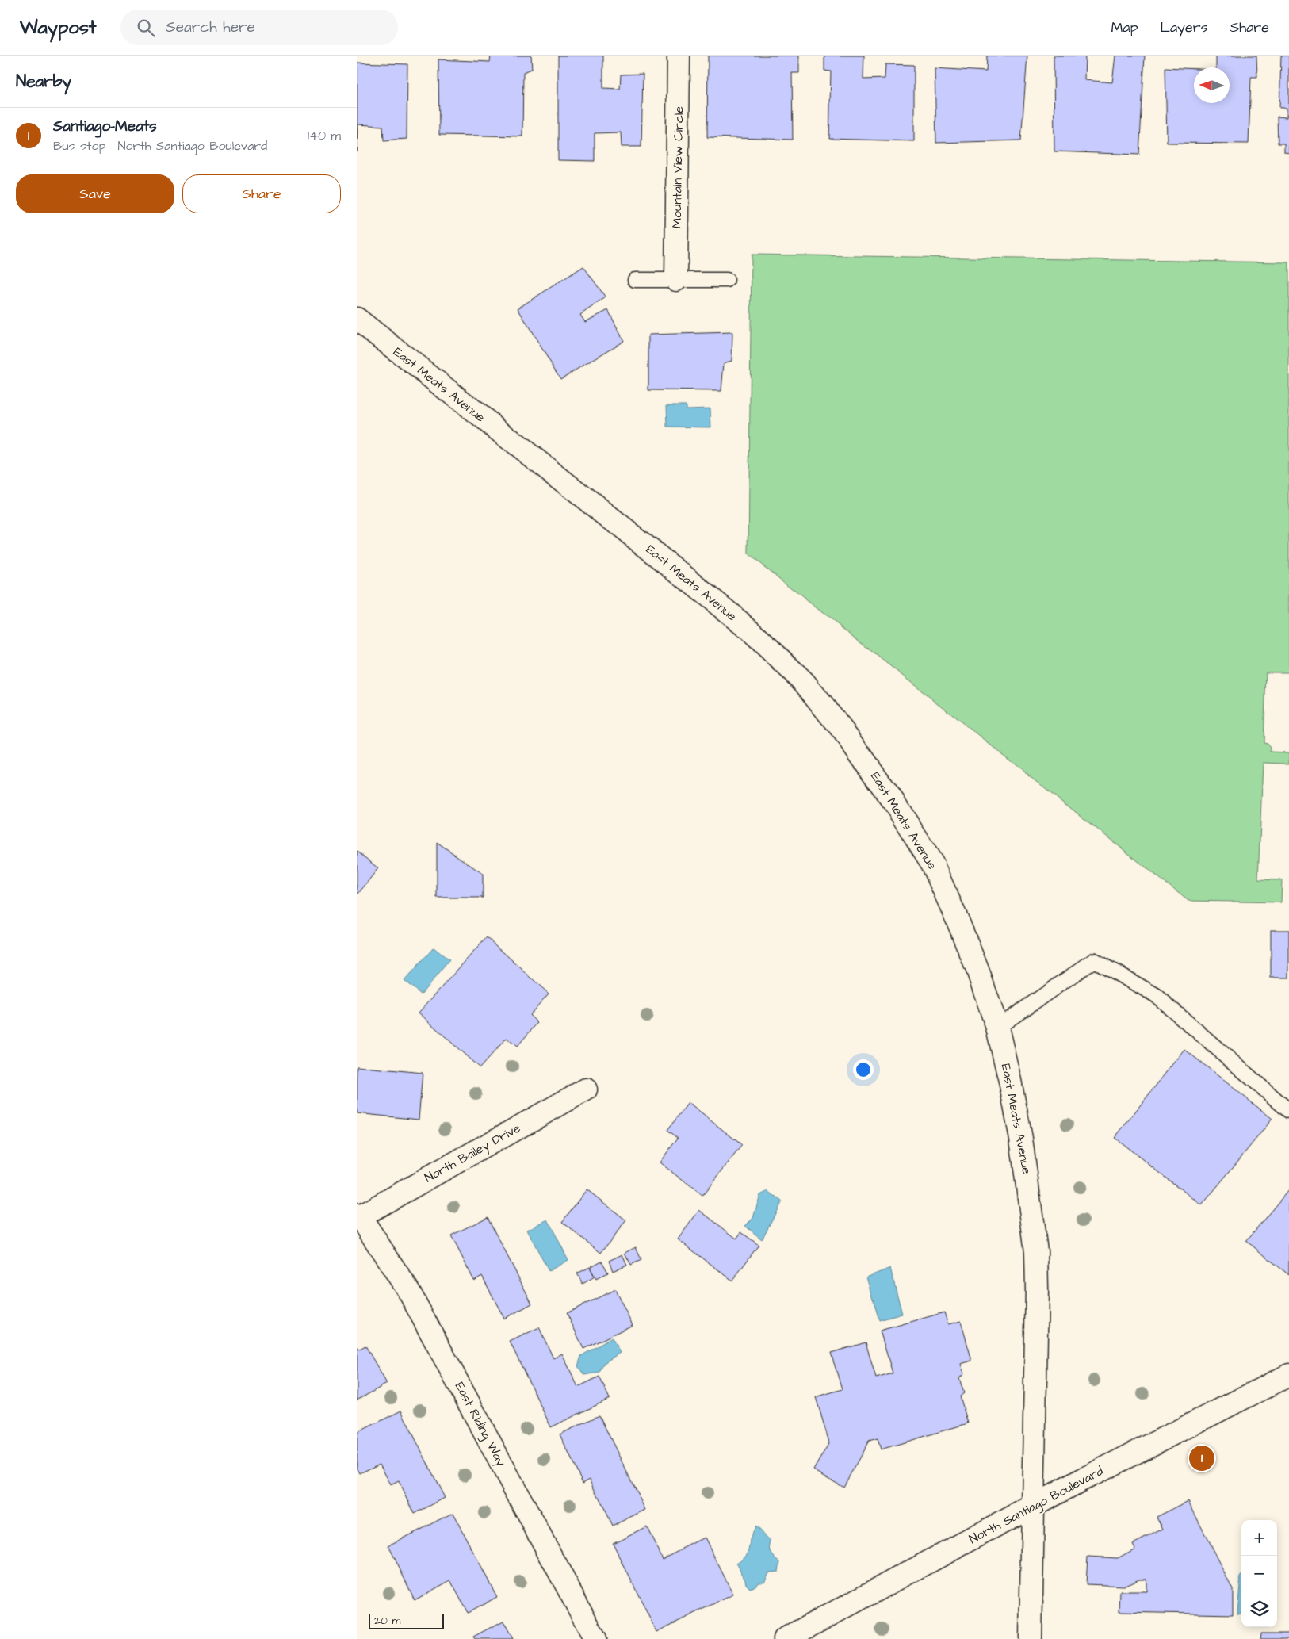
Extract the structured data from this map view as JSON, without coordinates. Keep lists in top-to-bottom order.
{
  "streets": {
    "street": [
      "Mountain View Circle",
      "East Meats Avenue",
      "North Bailey Drive",
      "East Riding Way",
      "North Santiago Boulevard"
    ]
  },
  "crossings": [
    ["East Meats Avenue", "North Santiago Boulevard"],
    ["North Bailey Drive", "East Riding Way"]
  ],
  "scale_bar": "20 m",
  "north": "left",
  "page": {
    "header": "Waypost",
    "search": "Search here",
    "nav": ["Map", "Layers", "Share"],
    "heading": "Nearby",
    "list": [
      {
        "mark": "1",
        "name": "Santiago-Meats",
        "note": "Bus stop · North Santiago Boulevard",
        "value": "140 m"
      }
    ],
    "buttons": ["Save", "Share"],
    "pins": "1",
    "map_buttons": ["+", "−"],
    "scale": "20 m"
  }
}
